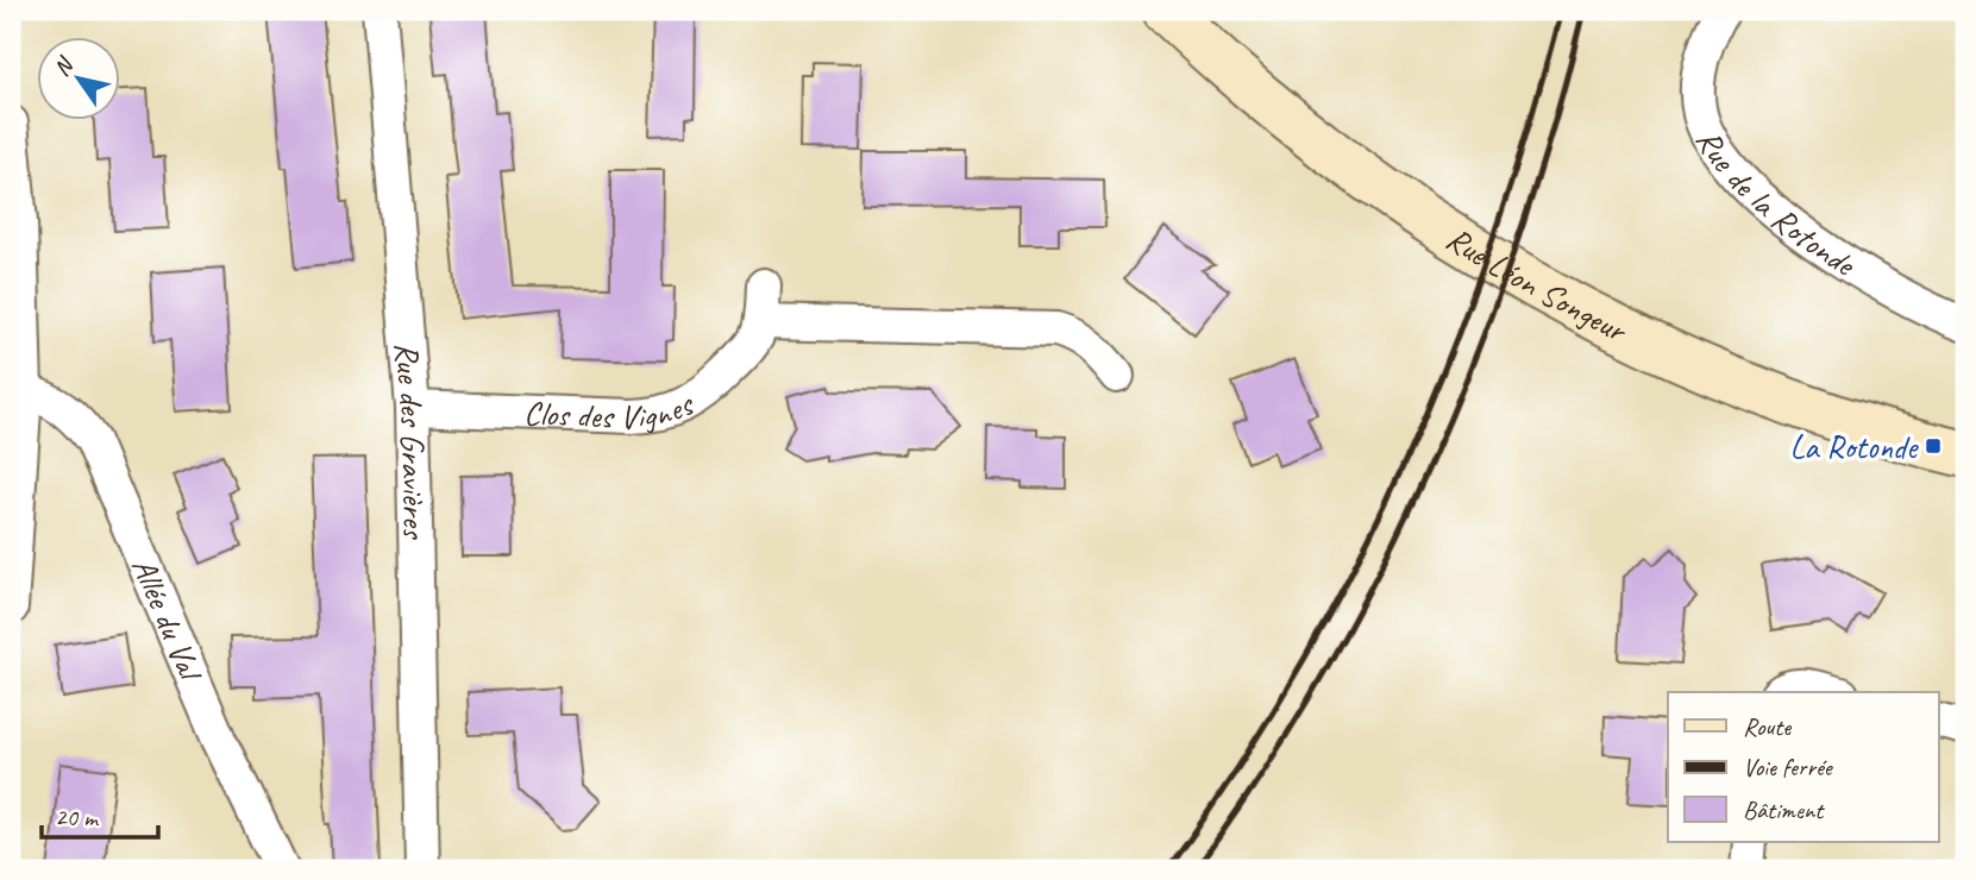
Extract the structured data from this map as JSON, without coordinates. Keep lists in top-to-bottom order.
{
  "streets": {
    "street": [
      "Rue de la Rotonde",
      "Rue Léon Songeur",
      "Clos des Vignes",
      "Rue des Gravières",
      "Allée du Val"
    ]
  },
  "crossings": [
    ["Clos des Vignes", "Rue des Gravières"]
  ],
  "places": {
    "transit": ["La Rotonde"]
  },
  "legend": ["Route", "Voie ferrée", "Bâtiment"],
  "scale_bar": "20 m",
  "north": "top left"
}
